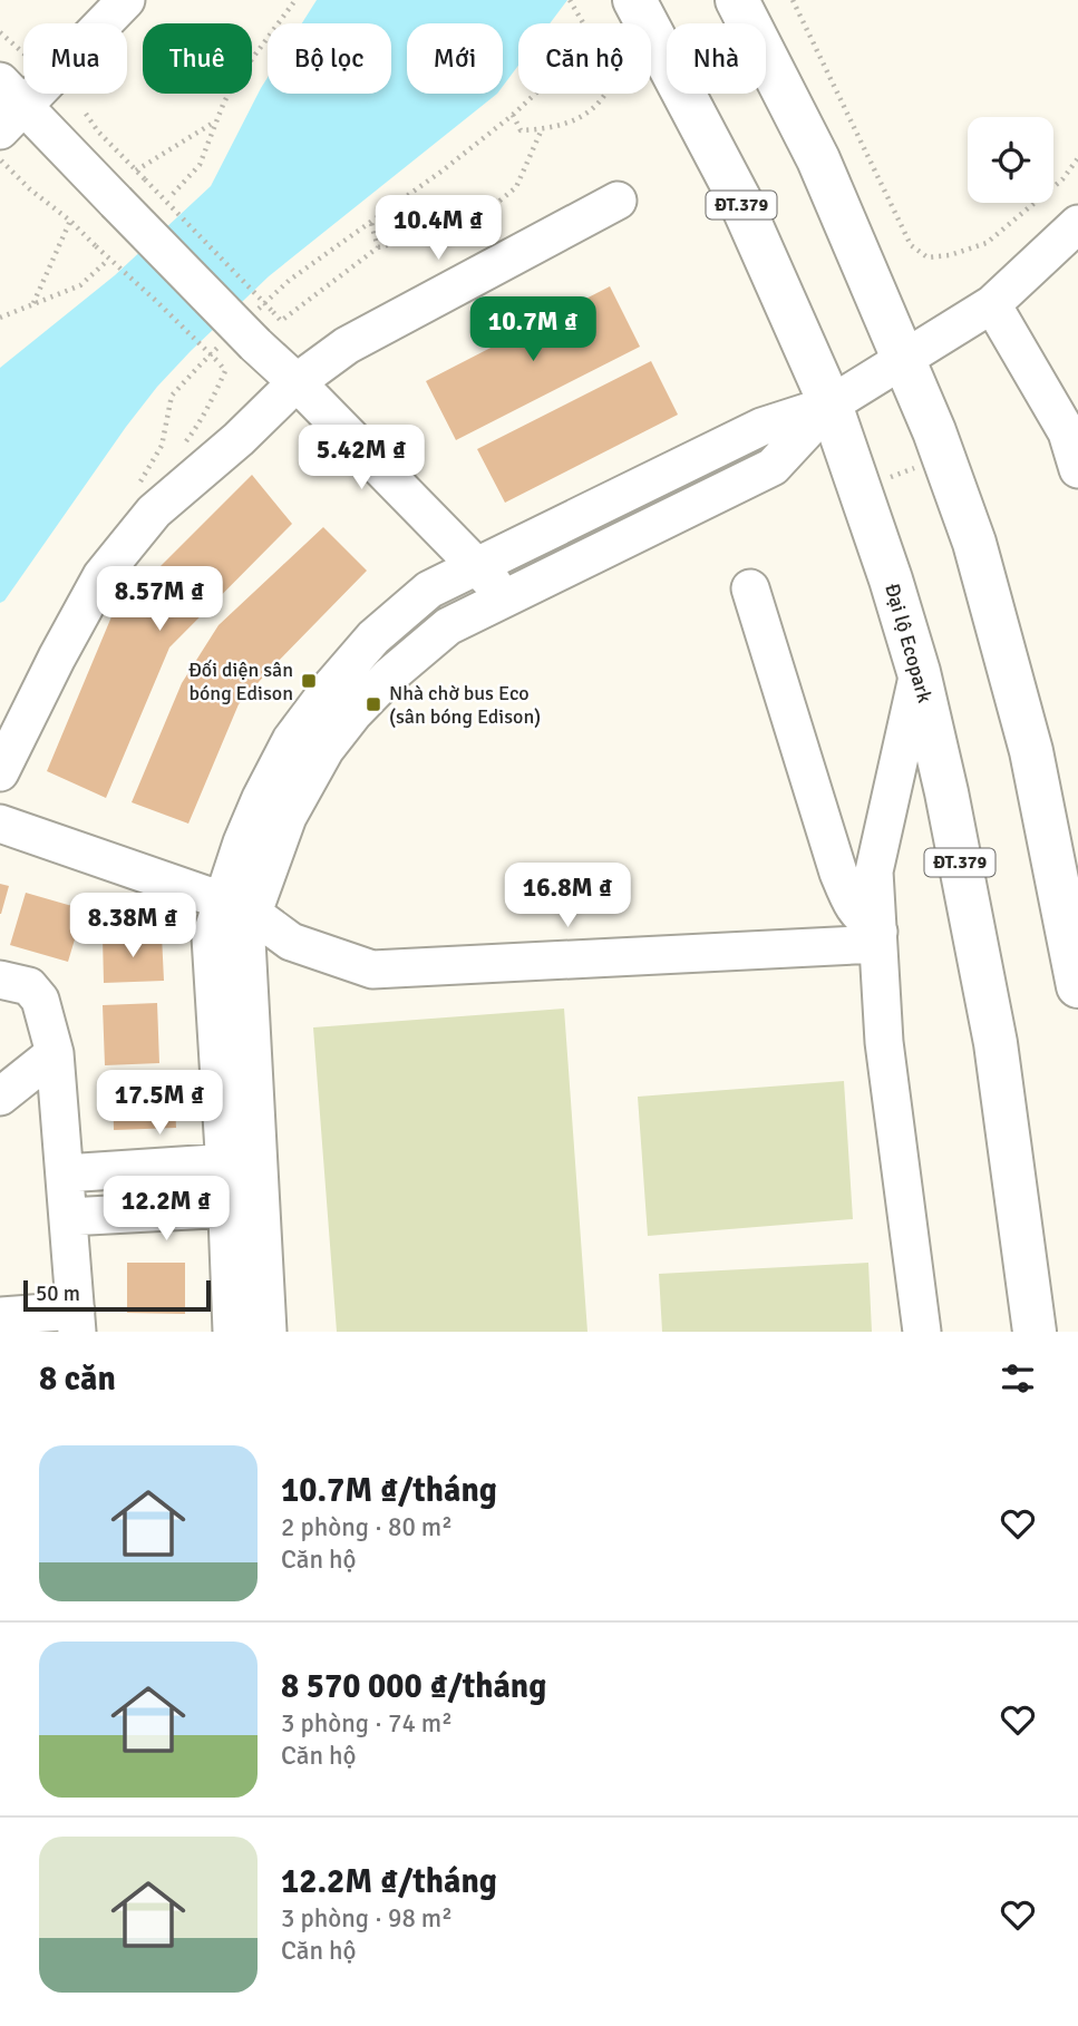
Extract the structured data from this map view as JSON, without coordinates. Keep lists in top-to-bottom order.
{
  "streets": {
    "highway": ["ĐT.379", "Đại lộ Ecopark"]
  },
  "places": {
    "transit": ["Đối diện sân bóng Edison", "Nhà chờ bus Eco (sân bóng Edison)"]
  },
  "scale_bar": "50 m",
  "page": {
    "chip": [
      "Mua",
      "Thuê",
      "Bộ lọc",
      "Mới",
      "Căn hộ",
      "Nhà"
    ],
    "price": [
      "10.4M ₫",
      "10.7M ₫",
      "5.42M ₫",
      "8.57M ₫",
      "16.8M ₫",
      "8.38M ₫",
      "17.5M ₫",
      "12.2M ₫"
    ],
    "scale": "50 m",
    "heading": "8 căn",
    "list": [
      {
        "name": "10.7M ₫/tháng",
        "note": "2 phòng · 80 m² · Căn hộ"
      },
      {
        "name": "8 570 000 ₫/tháng",
        "note": "3 phòng · 74 m² · Căn hộ"
      },
      {
        "name": "12.2M ₫/tháng",
        "note": "3 phòng · 98 m² · Căn hộ"
      }
    ]
  }
}
